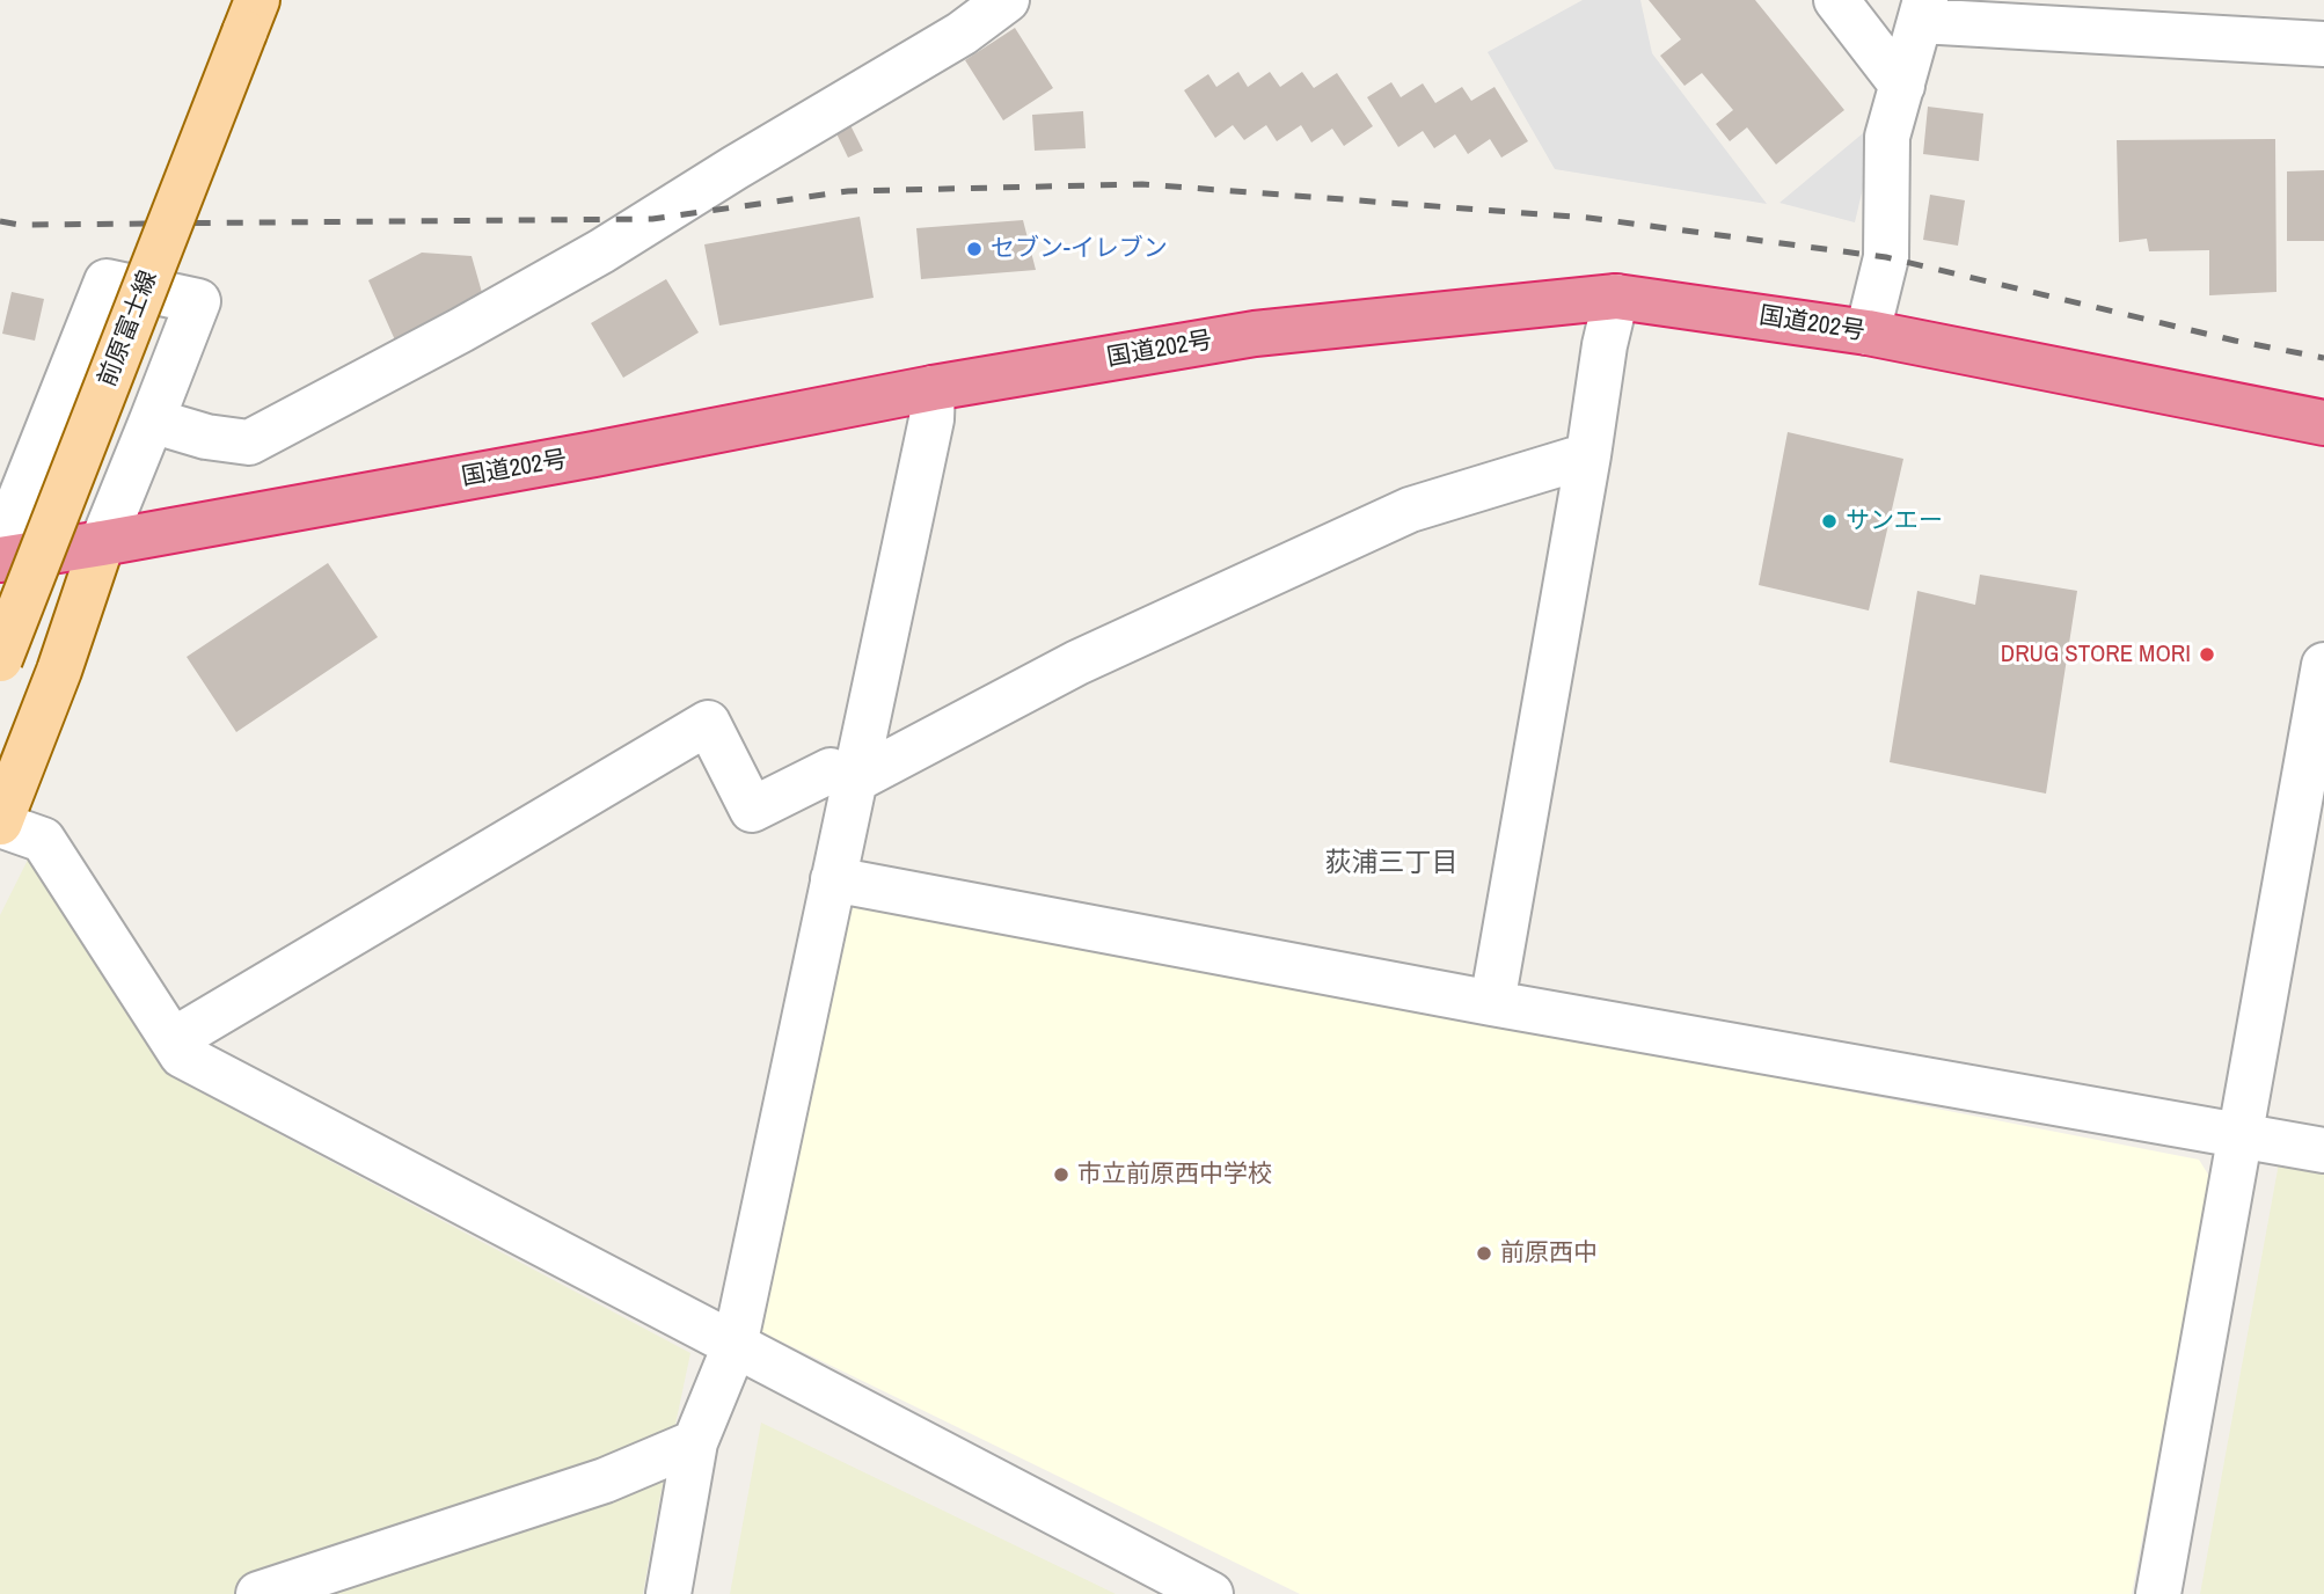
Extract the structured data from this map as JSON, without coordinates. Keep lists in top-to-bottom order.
{
  "streets": {
    "highway": ["国道202号"],
    "main road": ["前原富士線"]
  },
  "districts": ["荻浦三丁目"],
  "places": [
    "セブン-イレブン",
    "サンエー",
    "DRUG STORE MORI",
    "市立前原西中学校",
    "前原西中"
  ]
}
